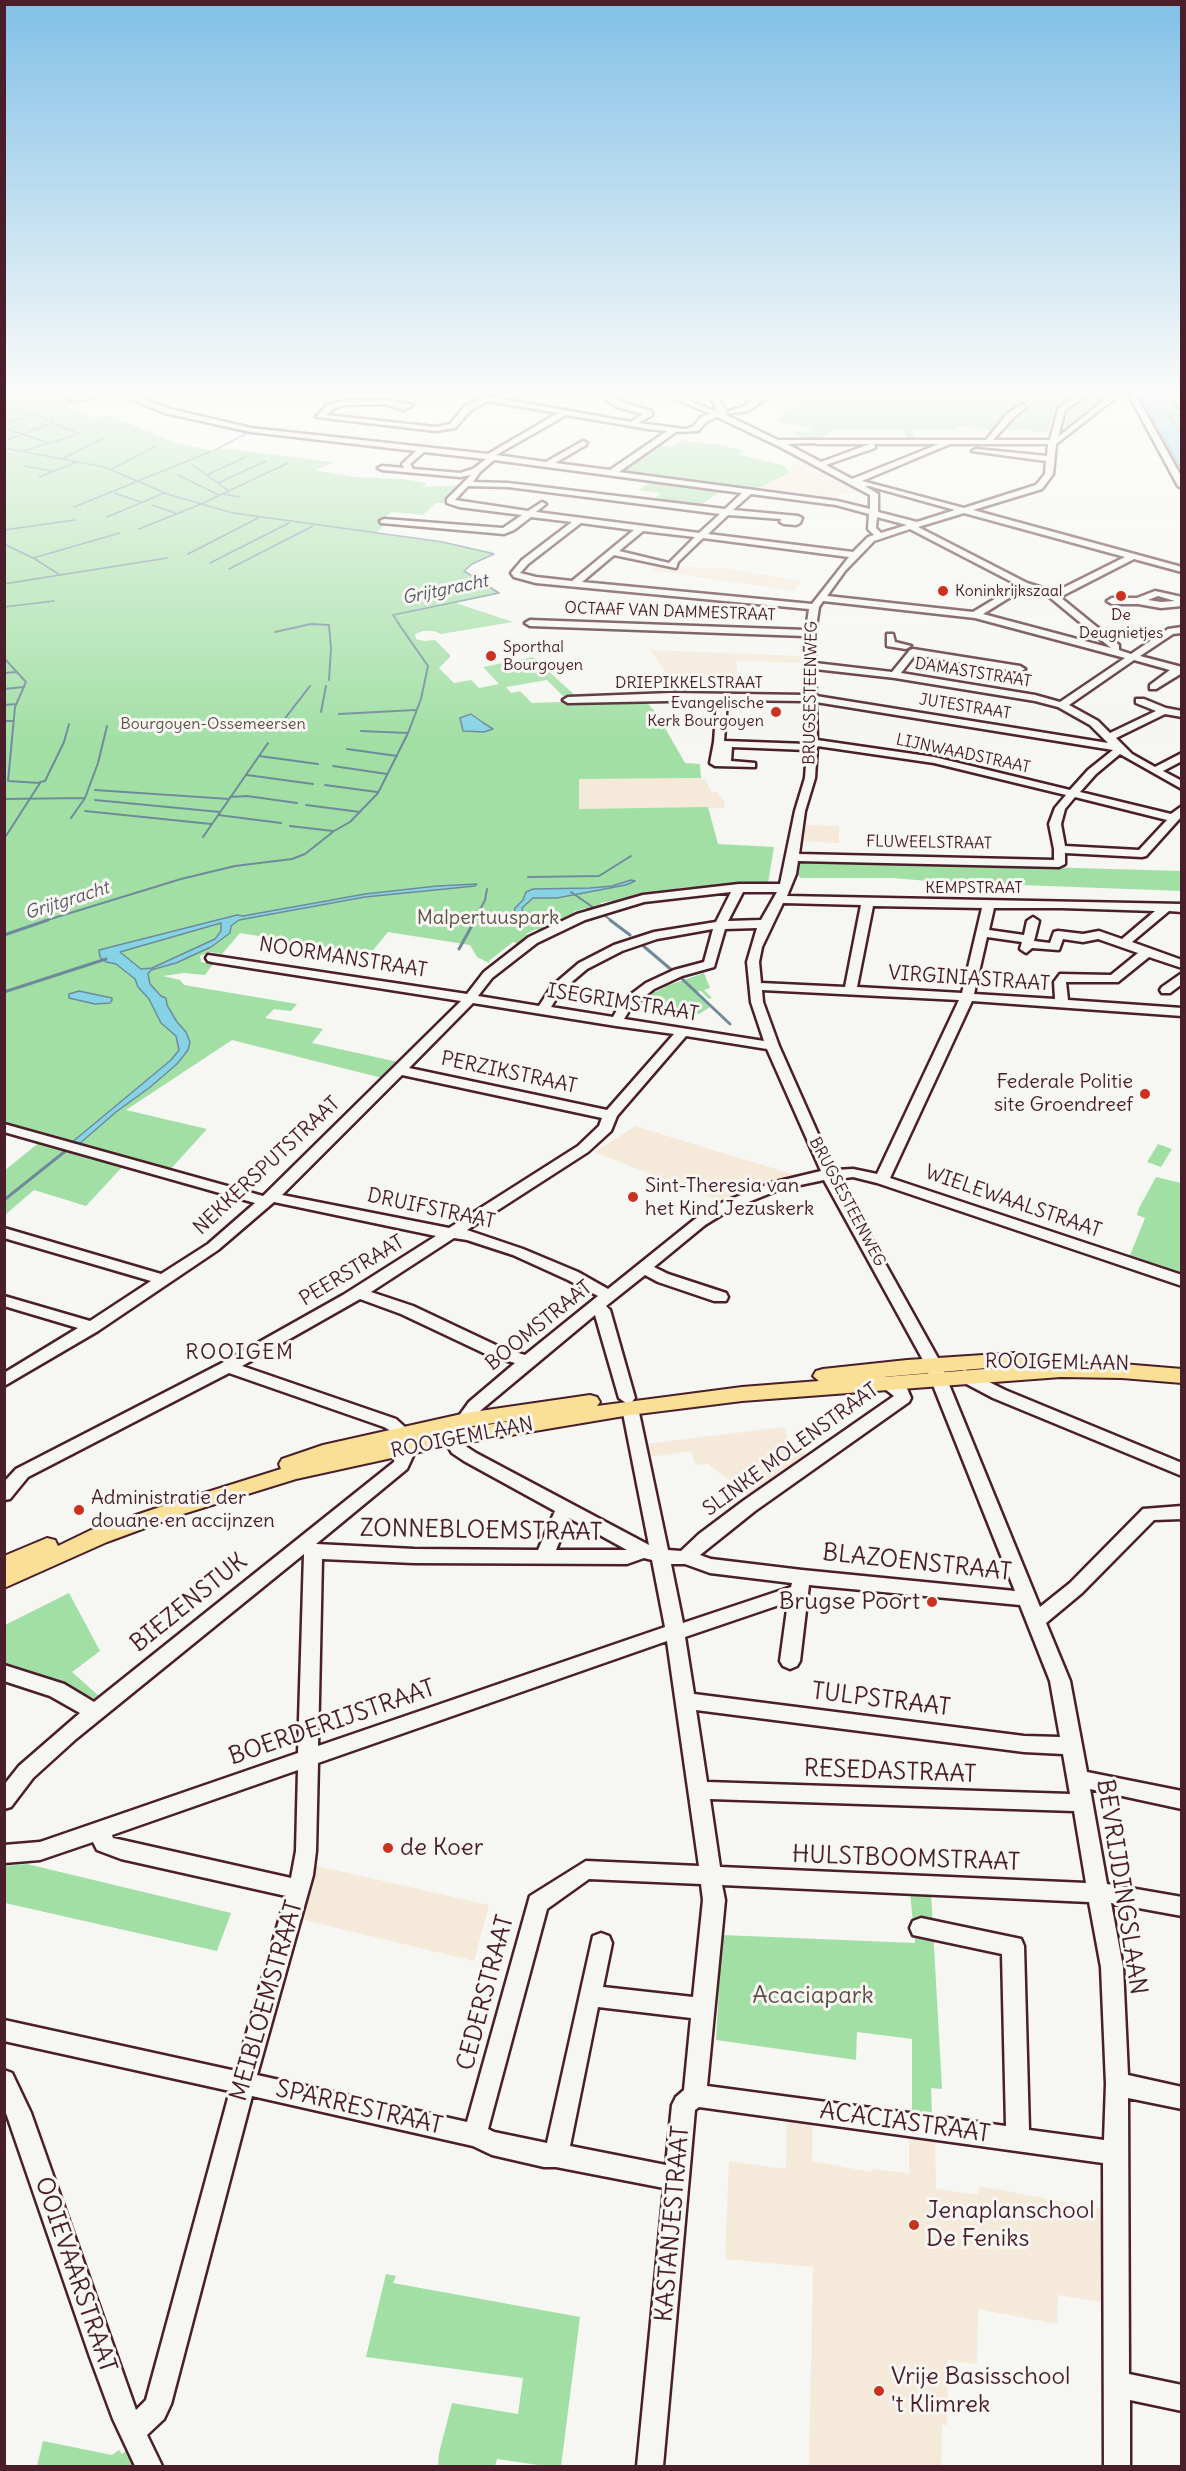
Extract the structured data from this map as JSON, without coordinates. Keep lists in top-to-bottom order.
{
  "streets": {
    "main road": ["ROOIGEMLAAN"],
    "street": [
      "OCTAAF VAN DAMMESTRAAT",
      "DAMASTSTRAAT",
      "DRIEPIKKELSTRAAT",
      "BRUGSESTEENWEG",
      "JUTESTRAAT",
      "LIJNWAADSTRAAT",
      "FLUWEELSTRAAT",
      "KEMPSTRAAT",
      "NOORMANSTRAAT",
      "VIRGINIASTRAAT",
      "ISEGRIMSTRAAT",
      "PERZIKSTRAAT",
      "NEKKERSPUTSTRAAT",
      "WIELEWAALSTRAAT",
      "DRUIFSTRAAT",
      "PEERSTRAAT",
      "BOOMSTRAAT",
      "SLINKE MOLENSTRAAT",
      "ZONNEBLOEMSTRAAT",
      "BLAZOENSTRAAT",
      "BIEZENSTUK",
      "TULPSTRAAT",
      "BOERDERIJSTRAAT",
      "RESEDASTRAAT",
      "HULSTBOOMSTRAAT",
      "BEVRIJDINGSLAAN",
      "CEDERSTRAAT",
      "MEIBLOEMSTRAAT",
      "SPARRESTRAAT",
      "ACACIASTRAAT",
      "KASTANJESTRAAT",
      "OOIEVAARSTRAAT"
    ]
  },
  "crossings": [
    ["OCTAAF VAN DAMMESTRAAT", "BRUGSESTEENWEG"],
    ["DAMASTSTRAAT", "BRUGSESTEENWEG"],
    ["DAMASTSTRAAT", "JUTESTRAAT"],
    ["DRIEPIKKELSTRAAT", "BRUGSESTEENWEG"],
    ["DRIEPIKKELSTRAAT", "JUTESTRAAT"],
    ["BRUGSESTEENWEG", "JUTESTRAAT"],
    ["BRUGSESTEENWEG", "LIJNWAADSTRAAT"],
    ["BRUGSESTEENWEG", "FLUWEELSTRAAT"],
    ["BRUGSESTEENWEG", "KEMPSTRAAT"],
    ["BRUGSESTEENWEG", "VIRGINIASTRAAT"],
    ["BRUGSESTEENWEG", "ISEGRIMSTRAAT"],
    ["BRUGSESTEENWEG", "WIELEWAALSTRAAT"],
    ["BRUGSESTEENWEG", "BOOMSTRAAT"],
    ["BRUGSESTEENWEG", "ROOIGEMLAAN"],
    ["BRUGSESTEENWEG", "BEVRIJDINGSLAAN"],
    ["LIJNWAADSTRAAT", "FLUWEELSTRAAT"],
    ["KEMPSTRAAT", "NEKKERSPUTSTRAAT"],
    ["NOORMANSTRAAT", "ISEGRIMSTRAAT"],
    ["NOORMANSTRAAT", "NEKKERSPUTSTRAAT"],
    ["ISEGRIMSTRAAT", "NEKKERSPUTSTRAAT"],
    ["ISEGRIMSTRAAT", "PEERSTRAAT"],
    ["PERZIKSTRAAT", "NEKKERSPUTSTRAAT"],
    ["PERZIKSTRAAT", "PEERSTRAAT"],
    ["NEKKERSPUTSTRAAT", "DRUIFSTRAAT"],
    ["WIELEWAALSTRAAT", "BOOMSTRAAT"],
    ["DRUIFSTRAAT", "PEERSTRAAT"],
    ["DRUIFSTRAAT", "BOOMSTRAAT"],
    ["BOOMSTRAAT", "ROOIGEMLAAN"],
    ["BOOMSTRAAT", "KASTANJESTRAAT"],
    ["ROOIGEMLAAN", "SLINKE MOLENSTRAAT"],
    ["ROOIGEMLAAN", "BIEZENSTUK"],
    ["ROOIGEMLAAN", "BEVRIJDINGSLAAN"],
    ["ROOIGEMLAAN", "KASTANJESTRAAT"],
    ["SLINKE MOLENSTRAAT", "BLAZOENSTRAAT"],
    ["ZONNEBLOEMSTRAAT", "BLAZOENSTRAAT"],
    ["ZONNEBLOEMSTRAAT", "BIEZENSTUK"],
    ["ZONNEBLOEMSTRAAT", "MEIBLOEMSTRAAT"],
    ["ZONNEBLOEMSTRAAT", "KASTANJESTRAAT"],
    ["BLAZOENSTRAAT", "BOERDERIJSTRAAT"],
    ["BLAZOENSTRAAT", "BEVRIJDINGSLAAN"],
    ["BLAZOENSTRAAT", "KASTANJESTRAAT"],
    ["BIEZENSTUK", "MEIBLOEMSTRAAT"],
    ["TULPSTRAAT", "BEVRIJDINGSLAAN"],
    ["TULPSTRAAT", "KASTANJESTRAAT"],
    ["BOERDERIJSTRAAT", "MEIBLOEMSTRAAT"],
    ["BOERDERIJSTRAAT", "KASTANJESTRAAT"],
    ["RESEDASTRAAT", "BEVRIJDINGSLAAN"],
    ["RESEDASTRAAT", "KASTANJESTRAAT"],
    ["HULSTBOOMSTRAAT", "BEVRIJDINGSLAAN"],
    ["HULSTBOOMSTRAAT", "CEDERSTRAAT"],
    ["HULSTBOOMSTRAAT", "KASTANJESTRAAT"],
    ["BEVRIJDINGSLAAN", "ACACIASTRAAT"],
    ["CEDERSTRAAT", "SPARRESTRAAT"],
    ["CEDERSTRAAT", "KASTANJESTRAAT"],
    ["MEIBLOEMSTRAAT", "SPARRESTRAAT"],
    ["MEIBLOEMSTRAAT", "OOIEVAARSTRAAT"],
    ["SPARRESTRAAT", "KASTANJESTRAAT"],
    ["ACACIASTRAAT", "KASTANJESTRAAT"]
  ],
  "districts": ["ROOIGEM"],
  "water": ["Grijtgracht"],
  "parks": ["Bourgoyen-Ossemeersen", "Malpertuuspark", "Acaciapark"],
  "places": [
    "Koninkrijkszaal",
    "De Deugnietjes",
    "Sporthal Bourgoyen",
    "Evangelische Kerk Bourgoyen",
    "Federale Politie site Groendreef",
    "Sint-Theresia van het Kind Jezuskerk",
    "Administratie der douane en accijnzen",
    "Brugse Poort",
    "de Koer",
    "Jenaplanschool De Feniks",
    "Vrije Basisschool 't Klimrek"
  ]
}
